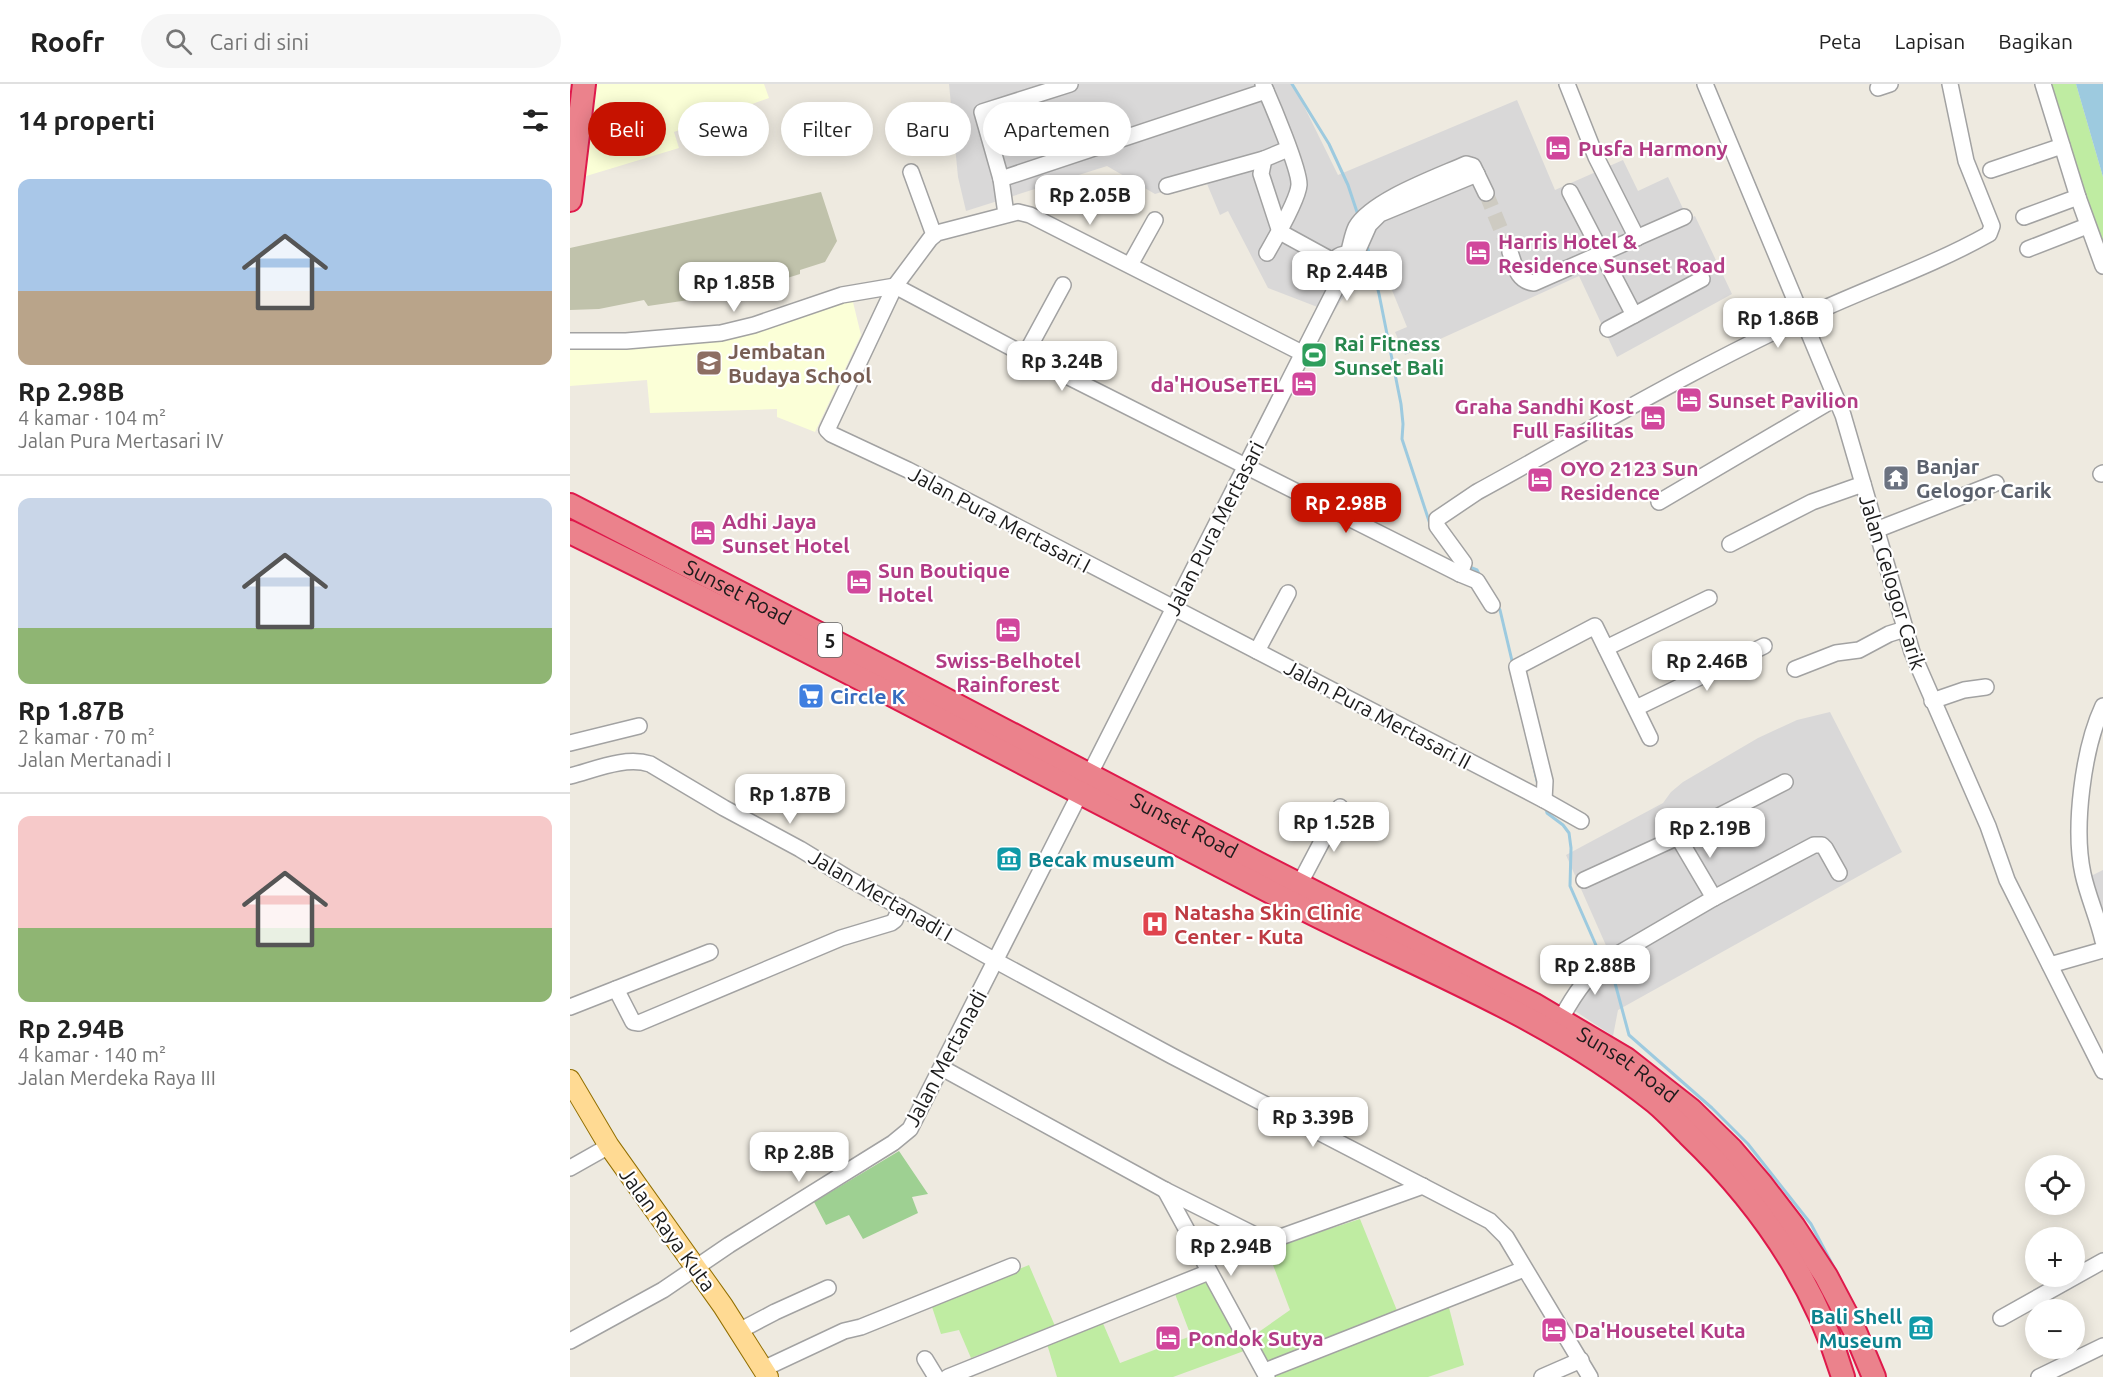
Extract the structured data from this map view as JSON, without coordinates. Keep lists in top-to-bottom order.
{
  "streets": {
    "highway": ["Sunset Road", "5"],
    "main road": ["Jalan Raya Kuta"],
    "street": [
      "Jalan Pura Mertasari I",
      "Jalan Pura Mertasari",
      "Jalan Gelogor Carik",
      "Jalan Pura Mertasari II",
      "Jalan Mertanadi I",
      "Jalan Mertanadi"
    ]
  },
  "crossings": [
    ["Jalan Pura Mertasari I", "Jalan Pura Mertasari"],
    ["Jalan Pura Mertasari I", "Jalan Pura Mertasari II"],
    ["Jalan Pura Mertasari", "Sunset Road"],
    ["Jalan Pura Mertasari", "Jalan Pura Mertasari II"],
    ["Jalan Pura Mertasari", "Jalan Mertanadi"],
    ["Sunset Road", "Jalan Mertanadi"],
    ["Jalan Mertanadi I", "Jalan Mertanadi"],
    ["Jalan Mertanadi", "Jalan Raya Kuta"]
  ],
  "places": {
    "hotel": [
      "Pusfa Harmony",
      "Harris Hotel & Residence Sunset Road",
      "da'HOuSeTEL",
      "Sunset Pavilion",
      "Graha Sandhi Kost Full Fasilitas",
      "OYO 2123 Sun Residence",
      "Adhi Jaya Sunset Hotel",
      "Sun Boutique Hotel",
      "Swiss-Belhotel Rainforest",
      "Da'Housetel Kuta",
      "Pondok Sutya"
    ],
    "sports": ["Rai Fitness Sunset Bali"],
    "school or university": ["Jembatan Budaya School"],
    "temple": ["Banjar Gelogor Carik"],
    "supermarket": ["Circle K"],
    "museum": ["Becak museum", "Bali Shell Museum"],
    "hospital": ["Natasha Skin Clinic Center - Kuta"]
  },
  "page": {
    "header": "Roofr",
    "search": "Cari di sini",
    "nav": ["Peta", "Lapisan", "Bagikan"],
    "heading": "14 properti",
    "chip": [
      "Beli",
      "Sewa",
      "Filter",
      "Baru",
      "Apartemen"
    ],
    "list": [
      {
        "name": "Rp 2.98B",
        "note": "4 kamar · 104 m² · Jalan Pura Mertasari IV"
      },
      {
        "name": "Rp 1.87B",
        "note": "2 kamar · 70 m² · Jalan Mertanadi I"
      },
      {
        "name": "Rp 2.94B",
        "note": "4 kamar · 140 m² · Jalan Merdeka Raya III"
      }
    ],
    "price": [
      "Rp 2.05B",
      "Rp 2.44B",
      "Rp 1.85B",
      "Rp 1.86B",
      "Rp 3.24B",
      "Rp 2.98B",
      "Rp 2.46B",
      "Rp 1.87B",
      "Rp 1.52B",
      "Rp 2.19B",
      "Rp 2.88B",
      "Rp 3.39B",
      "Rp 2.8B",
      "Rp 2.94B"
    ],
    "map_buttons": ["+", "−"]
  }
}
